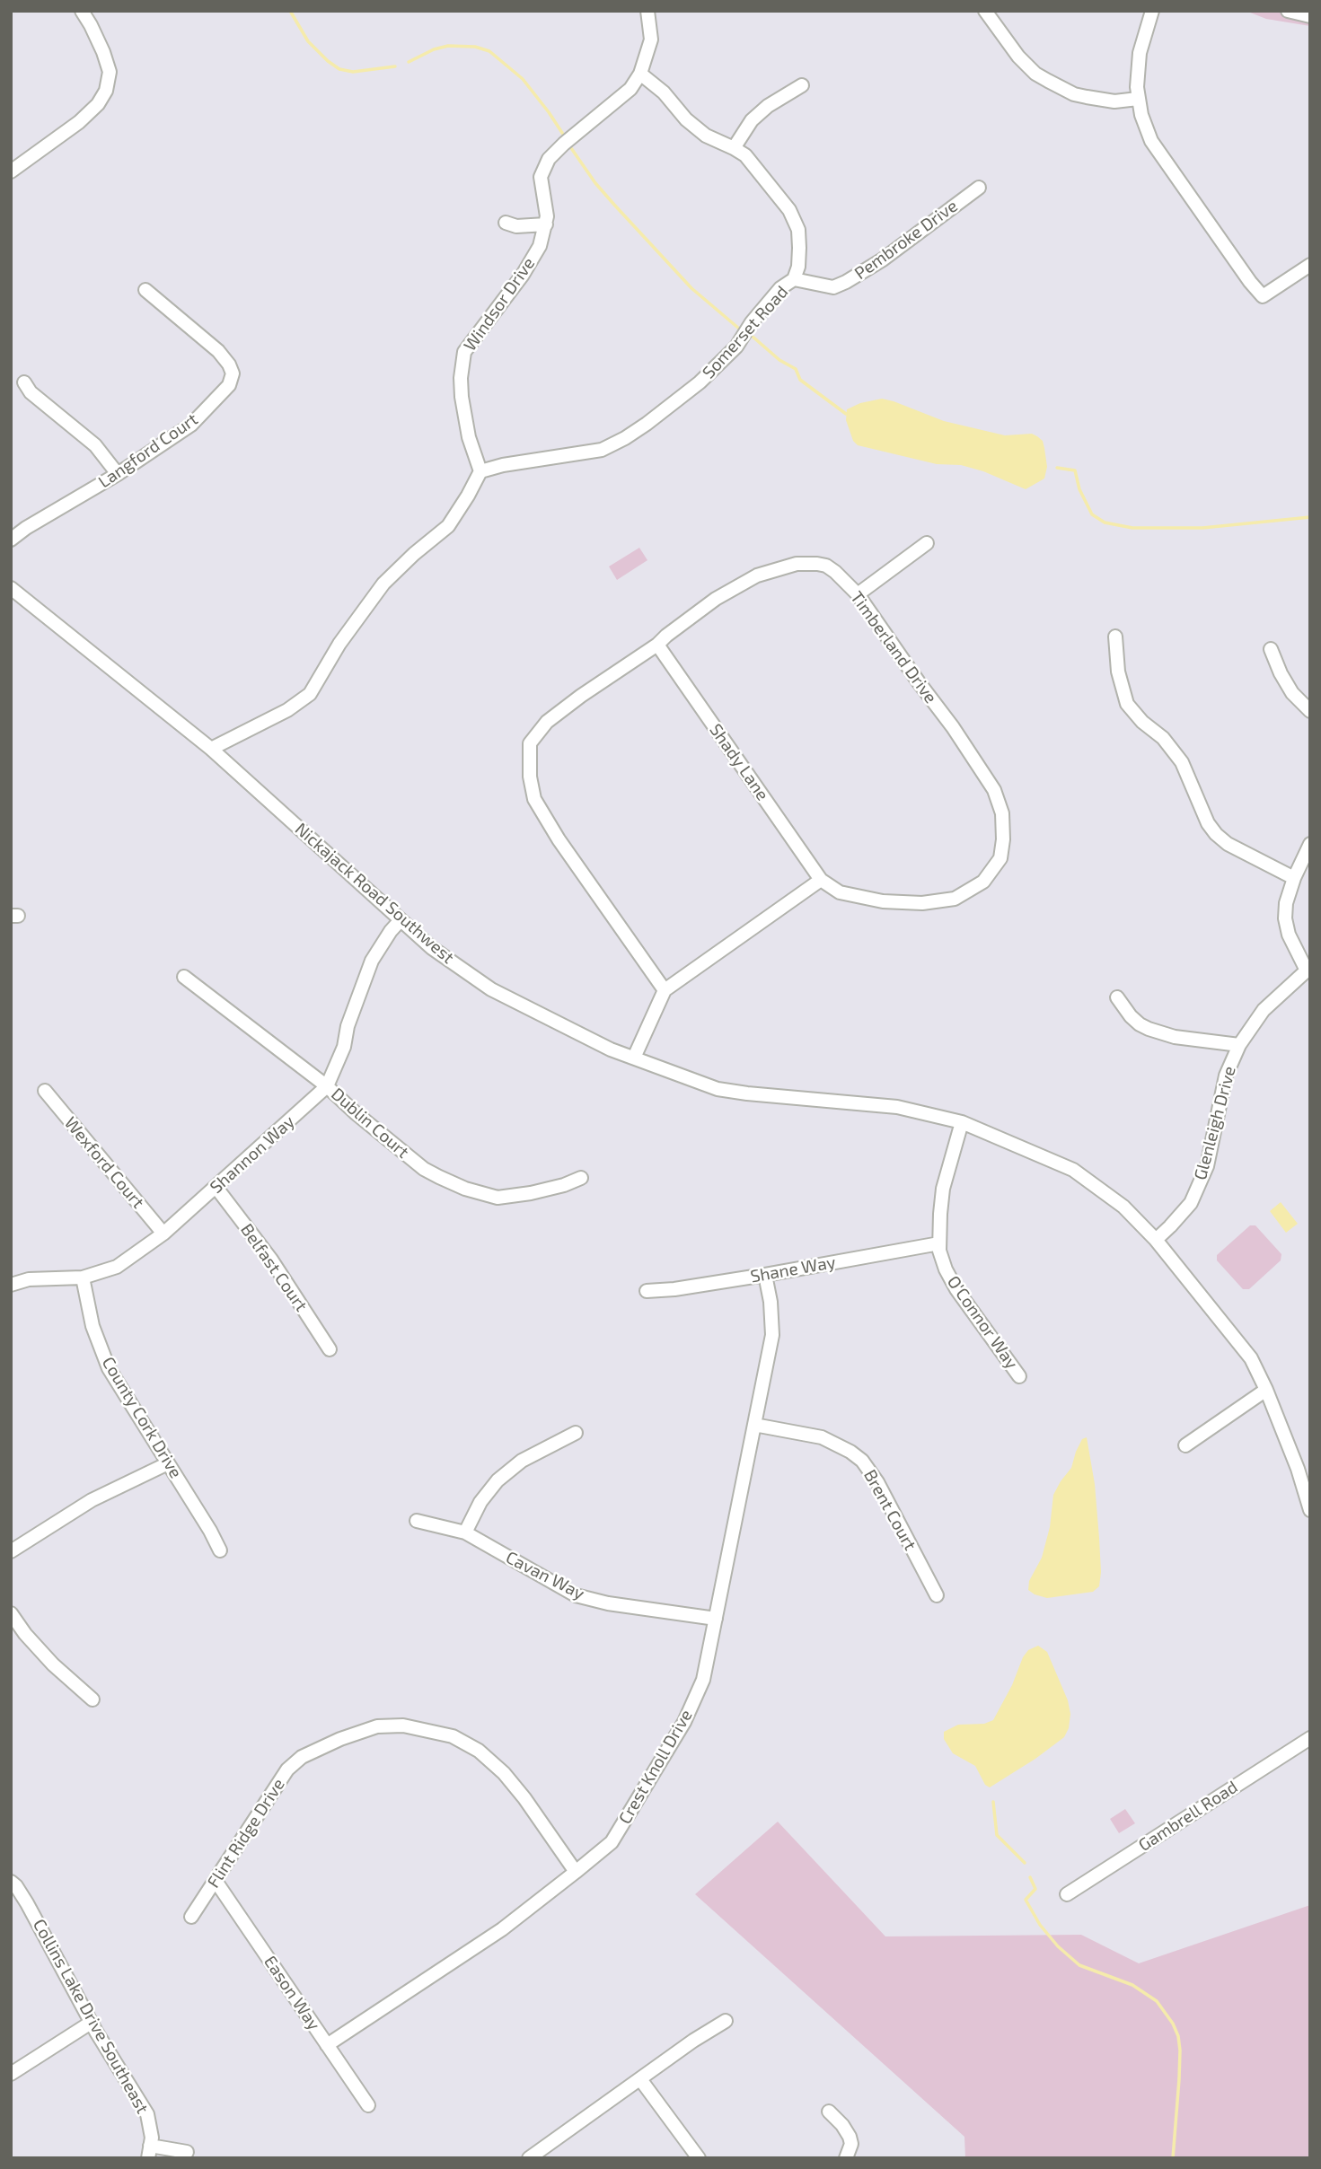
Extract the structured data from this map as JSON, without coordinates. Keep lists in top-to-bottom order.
{
  "streets": {
    "street": [
      "Pembroke Drive",
      "Windsor Drive",
      "Somerset Road",
      "Langford Court",
      "Timberland Drive",
      "Shady Lane",
      "Nickajack Road Southwest",
      "Dublin Court",
      "Glenleigh Drive",
      "Shannon Way",
      "Wexford Court",
      "Belfast Court",
      "Shane Way",
      "O'Connor Way",
      "County Cork Drive",
      "Brent Court",
      "Cavan Way",
      "Crest Knoll Drive",
      "Gambrell Road",
      "Flint Ridge Drive",
      "Eason Way",
      "Collins Lake Drive Southeast"
    ]
  },
  "crossings": [
    ["Pembroke Drive", "Somerset Road"],
    ["Windsor Drive", "Somerset Road"],
    ["Timberland Drive", "Shady Lane"],
    ["Nickajack Road Southwest", "Glenleigh Drive"],
    ["Nickajack Road Southwest", "Shannon Way"],
    ["Nickajack Road Southwest", "O'Connor Way"],
    ["Dublin Court", "Shannon Way"],
    ["Shannon Way", "Wexford Court"],
    ["Shannon Way", "Belfast Court"],
    ["Shannon Way", "County Cork Drive"],
    ["Shane Way", "O'Connor Way"],
    ["Shane Way", "Crest Knoll Drive"],
    ["Brent Court", "Crest Knoll Drive"],
    ["Cavan Way", "Crest Knoll Drive"],
    ["Crest Knoll Drive", "Flint Ridge Drive"],
    ["Crest Knoll Drive", "Eason Way"],
    ["Flint Ridge Drive", "Eason Way"]
  ]
}
